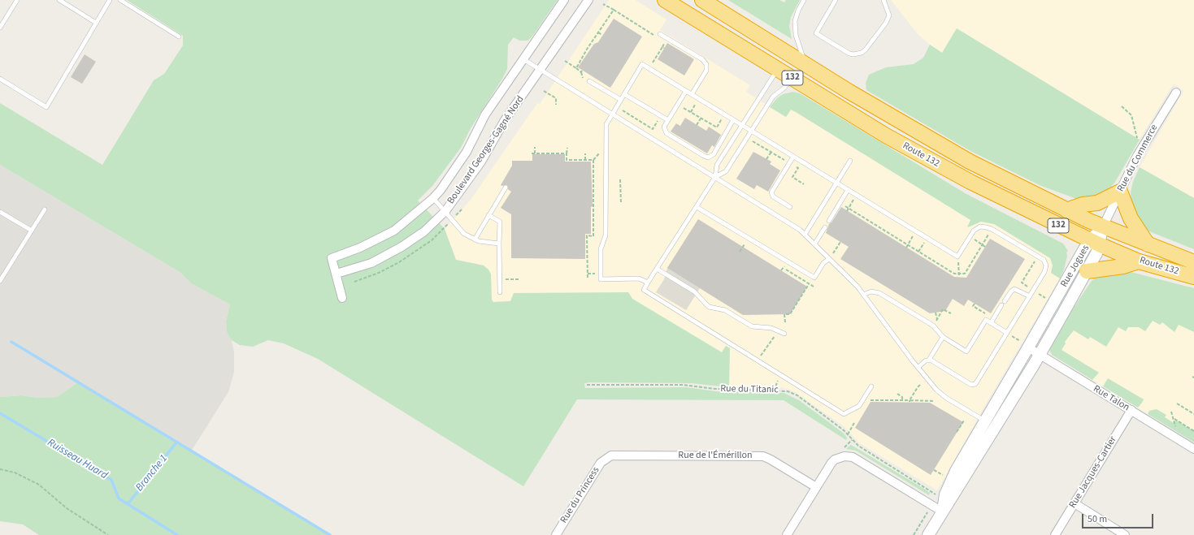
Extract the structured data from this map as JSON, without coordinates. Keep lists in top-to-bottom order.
{
  "streets": {
    "highway": ["132", "Route 132"],
    "street": [
      "Boulevard Georges-Gagné Nord",
      "Rue du Commerce",
      "Rue Jogues",
      "Rue Talon",
      "Rue de l'Émérillon",
      "Rue Jacques-Cartier",
      "Rue du Princess"
    ],
    "path": ["Rue du Titanic"]
  },
  "crossings": [
    ["Route 132", "Rue du Commerce"],
    ["Route 132", "Rue Jogues"],
    ["Rue du Commerce", "Rue Jogues"],
    ["Rue Jogues", "Rue Talon"],
    ["Rue Talon", "Rue Jacques-Cartier"],
    ["Rue de l'Émérillon", "Rue du Princess"]
  ],
  "water": ["Ruisseau Huard", "Branche 1"],
  "scale_bar": "50 m"
}
